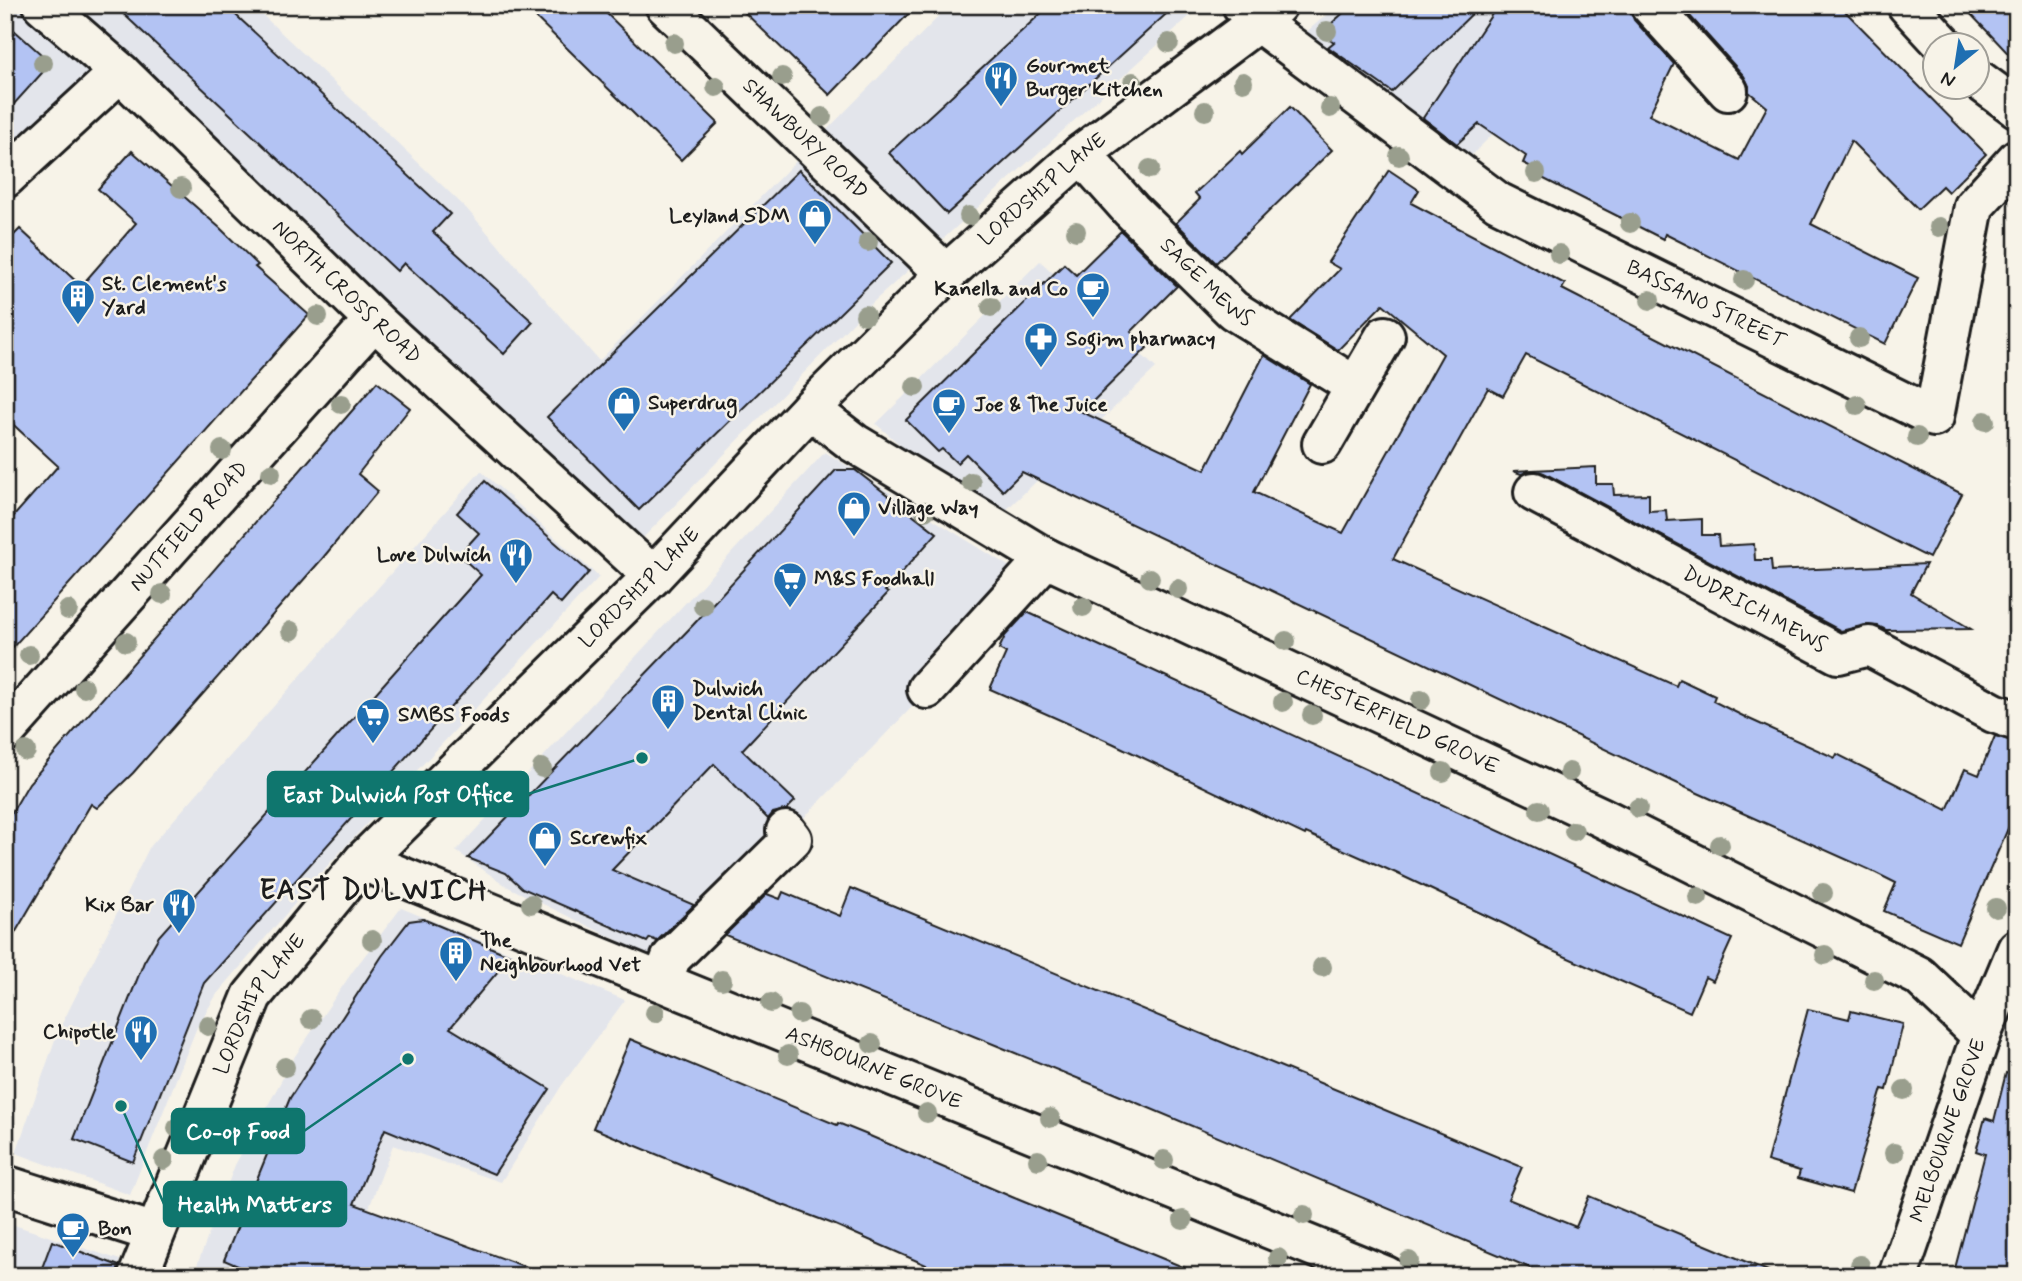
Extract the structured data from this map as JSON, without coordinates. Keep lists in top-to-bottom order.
{
  "streets": {
    "street": [
      "SHAWBURY ROAD",
      "LORDSHIP LANE",
      "SAGE MEWS",
      "NORTH CROSS ROAD",
      "BASSANO STREET",
      "NUTFIELD ROAD",
      "DUDRICH MEWS",
      "CHESTERFIELD GROVE",
      "ASHBOURNE GROVE",
      "MELBOURNE GROVE"
    ]
  },
  "crossings": [
    ["SHAWBURY ROAD", "LORDSHIP LANE"],
    ["LORDSHIP LANE", "SAGE MEWS"],
    ["LORDSHIP LANE", "NORTH CROSS ROAD"],
    ["LORDSHIP LANE", "BASSANO STREET"],
    ["LORDSHIP LANE", "CHESTERFIELD GROVE"],
    ["LORDSHIP LANE", "ASHBOURNE GROVE"],
    ["NORTH CROSS ROAD", "NUTFIELD ROAD"],
    ["CHESTERFIELD GROVE", "MELBOURNE GROVE"]
  ],
  "districts": ["EAST DULWICH"],
  "places": {
    "restaurant": [
      "Gourmet Burger Kitchen",
      "Love Dulwich",
      "Kix Bar",
      "Chipotle"
    ],
    "shop": [
      "Leyland SDM",
      "Superdrug",
      "Village Way",
      "Screwfix"
    ],
    "cafe": ["Kanella and Co", "Joe & The Juice", "Bon"],
    "building": ["St. Clement's Yard", "Dulwich Dental Clinic", "The Neighbourhood Vet"],
    "pharmacy": ["Sogim pharmacy"],
    "supermarket": ["M&S Foodhall", "SMBS Foods"],
    "other": ["East Dulwich Post Office", "Co-op Food", "Health Matters"]
  },
  "north": "bottom left"
}
